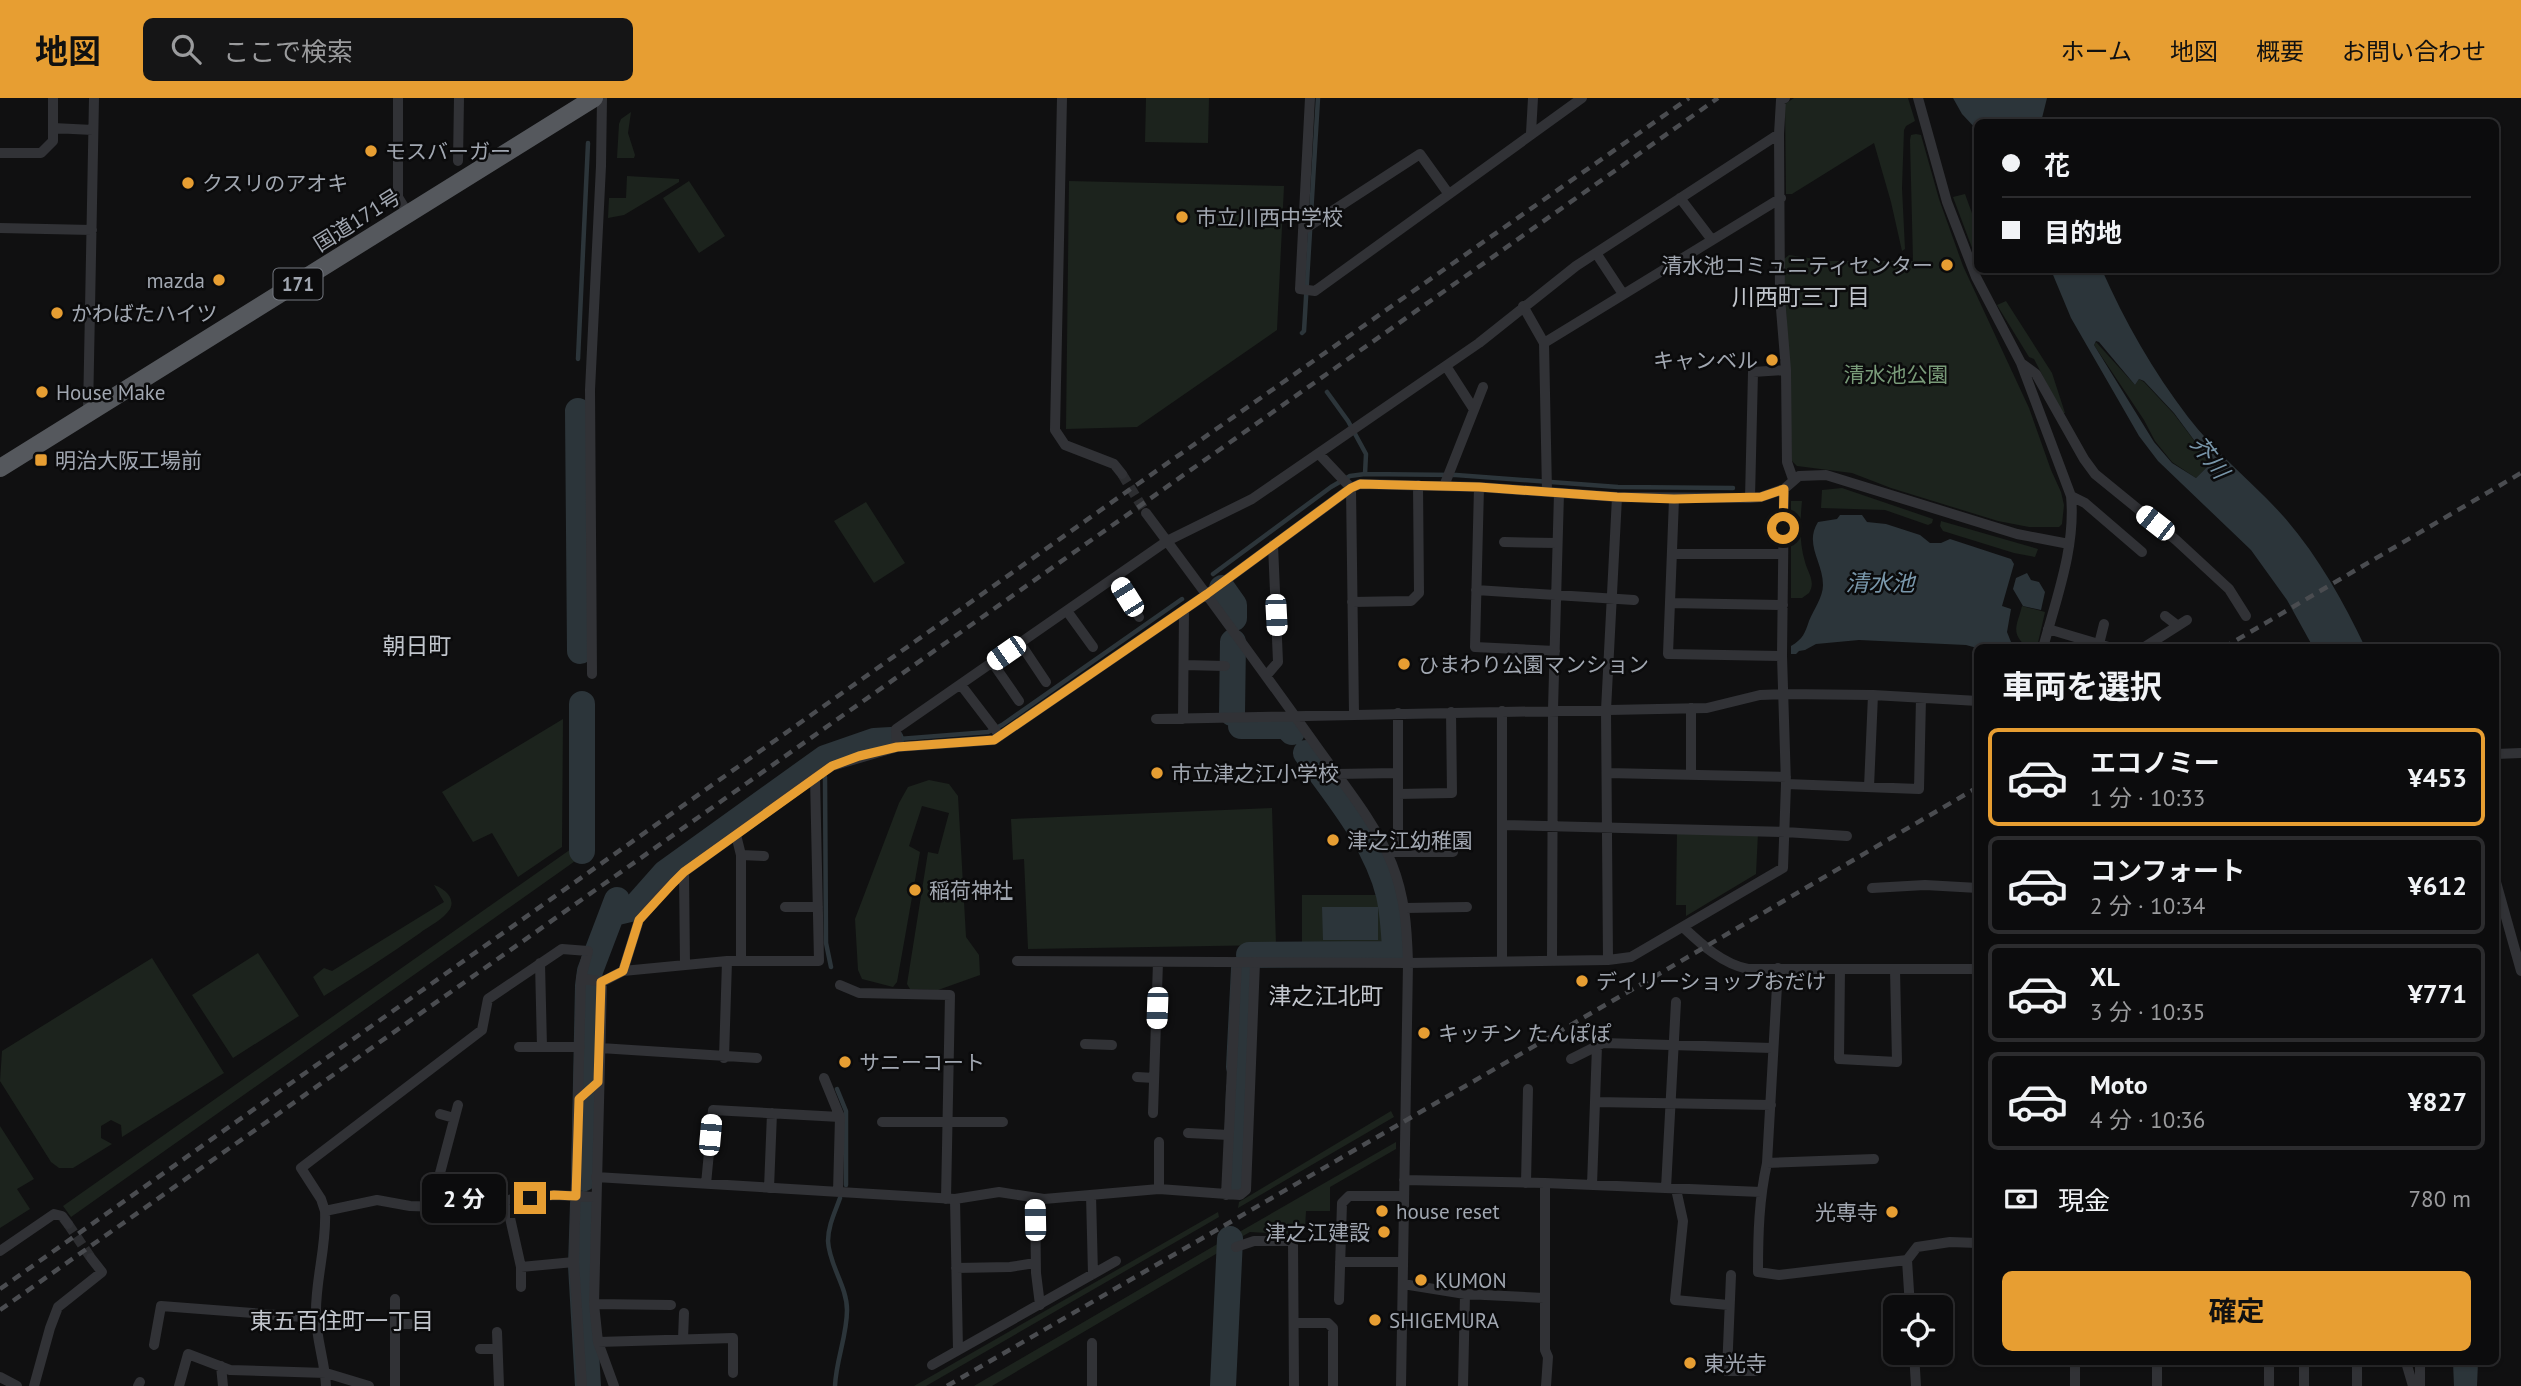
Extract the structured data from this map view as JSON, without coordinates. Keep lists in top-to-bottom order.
{
  "streets": {
    "highway": ["国道171号", "171"]
  },
  "districts": [
    "川西町三丁目",
    "朝日町",
    "津之江北町",
    "東五百住町一丁目"
  ],
  "water": ["芥川", "清水池"],
  "parks": ["清水池公園"],
  "places": {
    "other": [
      "モスバーガー",
      "クスリのアオキ",
      "市立川西中学校",
      "清水池コミュニティセンター",
      "mazda",
      "かわばたハイツ",
      "キャンベル",
      "House Make",
      "ひまわり公園マンション",
      "市立津之江小学校",
      "津之江幼稚園",
      "稲荷神社",
      "デイリーショップおだけ",
      "キッチン たんぽぽ",
      "サニーコート",
      "house reset",
      "光専寺",
      "津之江建設",
      "KUMON",
      "SHIGEMURA",
      "東光寺"
    ],
    "transit": ["明治大阪工場前"]
  },
  "page": {
    "header": "地図",
    "search": "ここで検索",
    "nav": [
      "ホーム",
      "地図",
      "概要",
      "お問い合わせ"
    ],
    "banner": ["花", "目的地"],
    "heading": "車両を選択",
    "list": [
      {
        "name": "エコノミー",
        "note": "1 分 · 10:33",
        "value": "¥453"
      },
      {
        "name": "コンフォート",
        "note": "2 分 · 10:34",
        "value": "¥612"
      },
      {
        "name": "XL",
        "note": "3 分 · 10:35",
        "value": "¥771"
      },
      {
        "name": "Moto",
        "note": "4 分 · 10:36",
        "value": "¥827"
      }
    ],
    "pay": ["現金", "780 m"],
    "bubble": "2 分",
    "buttons": "確定"
  }
}
